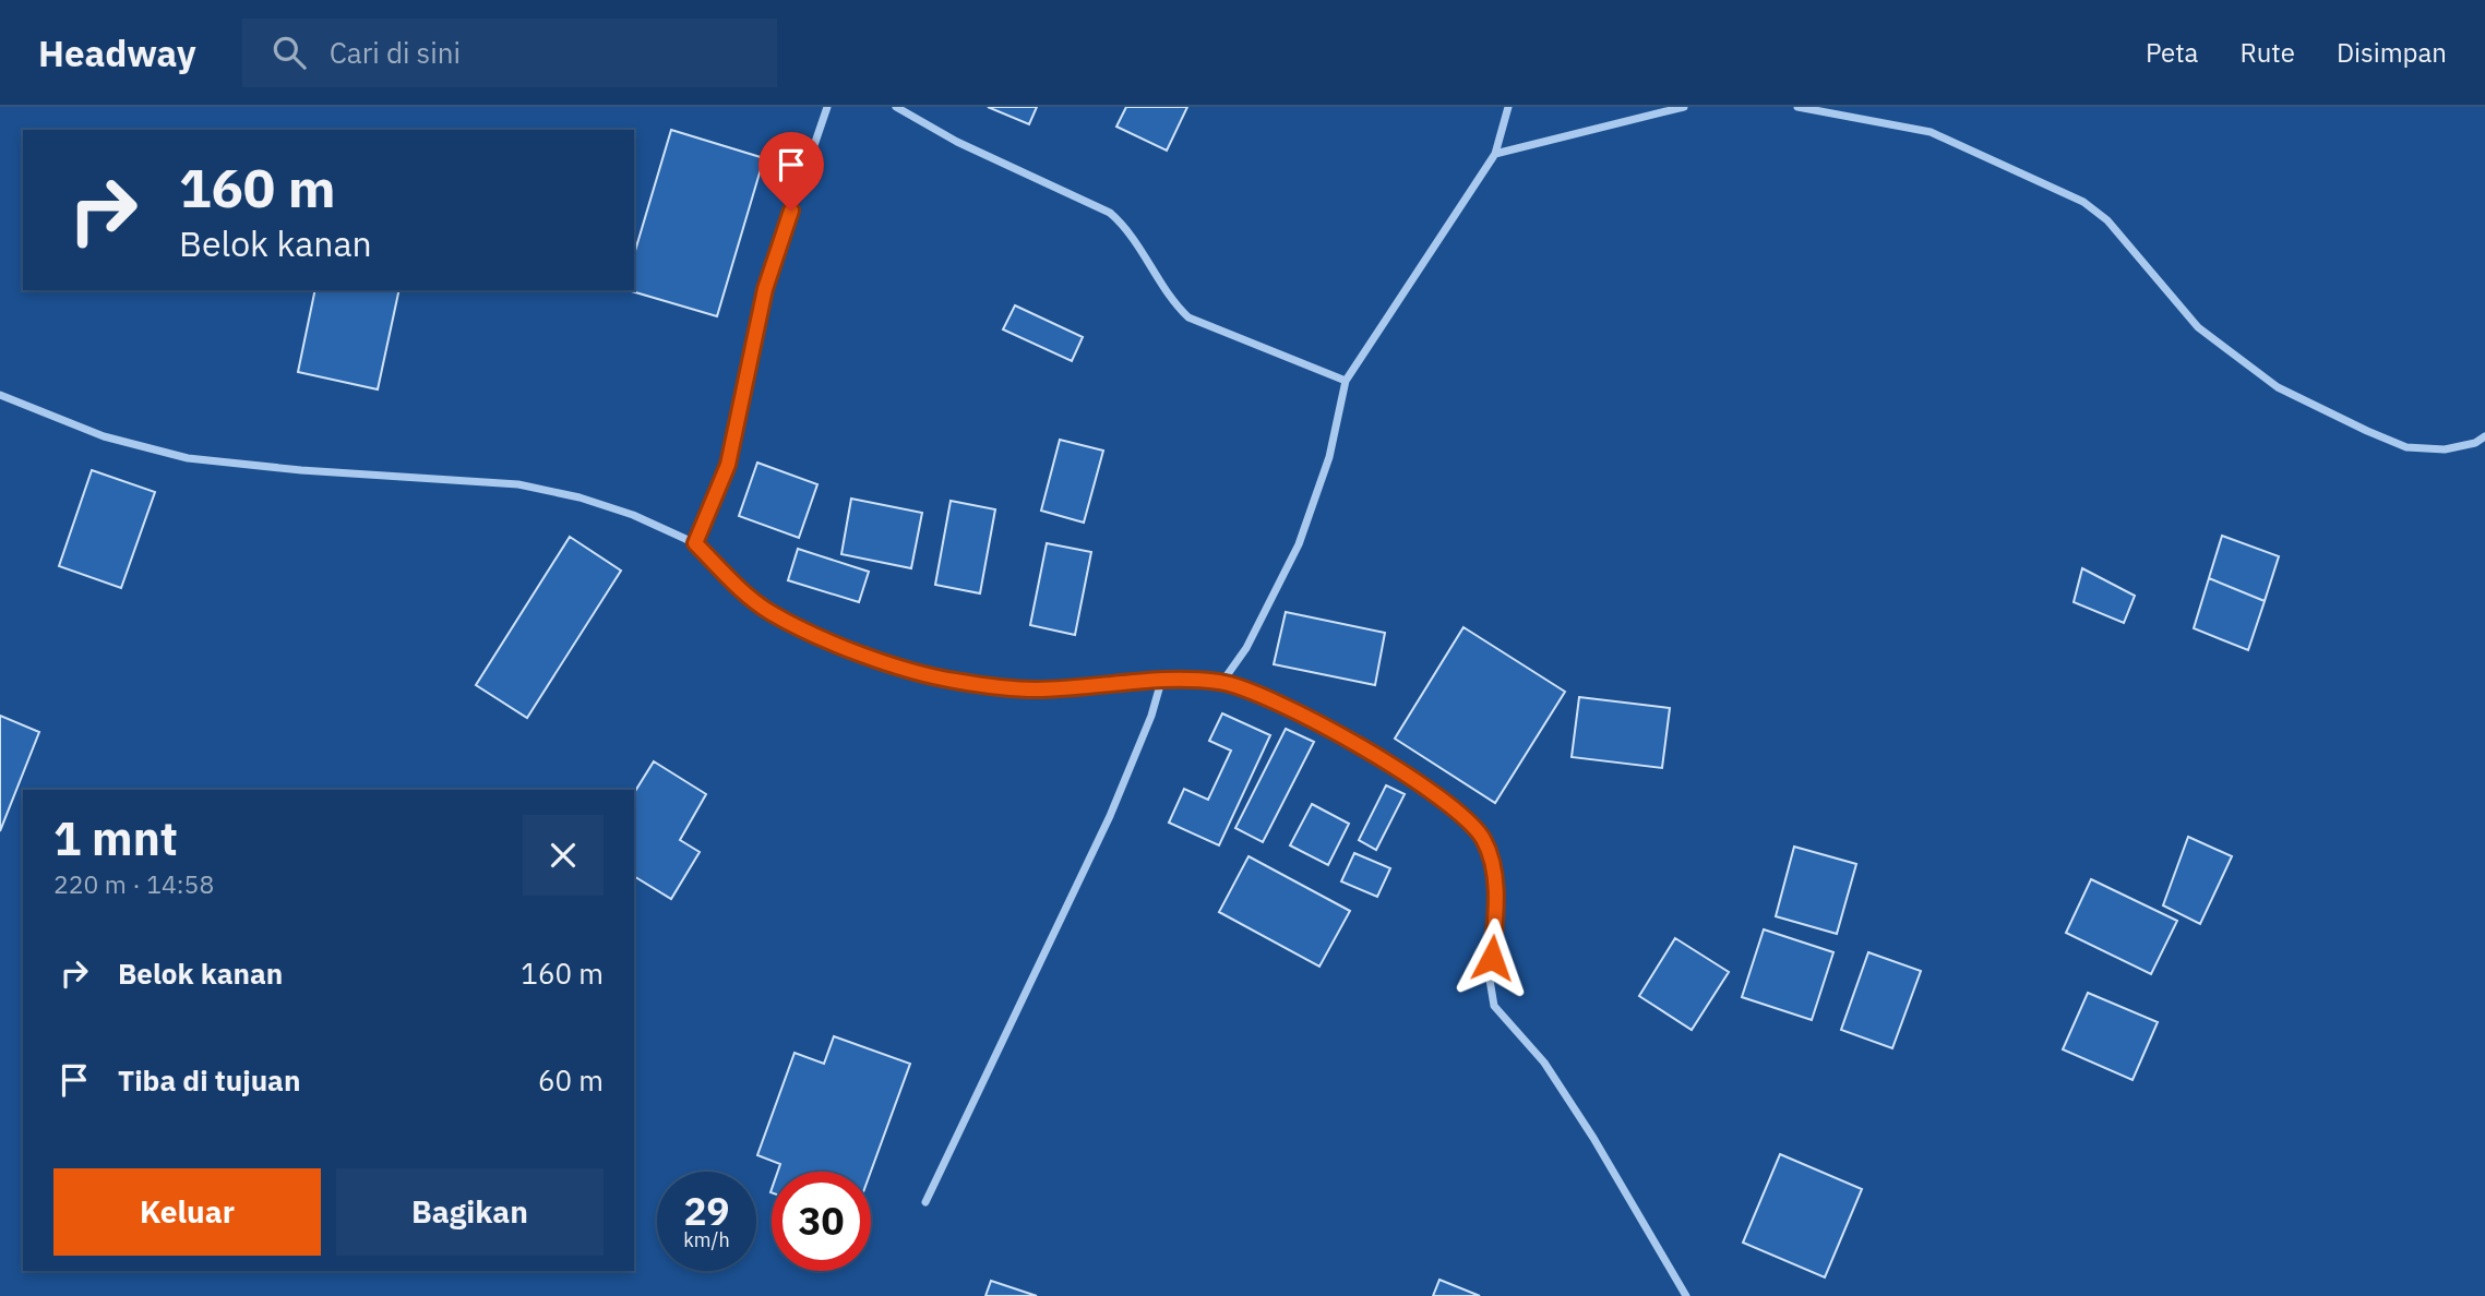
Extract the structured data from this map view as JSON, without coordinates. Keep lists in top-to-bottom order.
{
  "page": {
    "header": "Headway",
    "search": "Cari di sini",
    "nav": ["Peta", "Rute", "Disimpan"],
    "turn": ["160 m", "Belok kanan"],
    "heading": ["1 mnt", "220 m · 14:58"],
    "list": [
      {
        "name": "Belok kanan",
        "value": "160 m"
      },
      {
        "name": "Tiba di tujuan",
        "value": "60 m"
      }
    ],
    "buttons": ["Keluar", "Bagikan"],
    "speed": "29 km/h",
    "limit": "30"
  }
}
